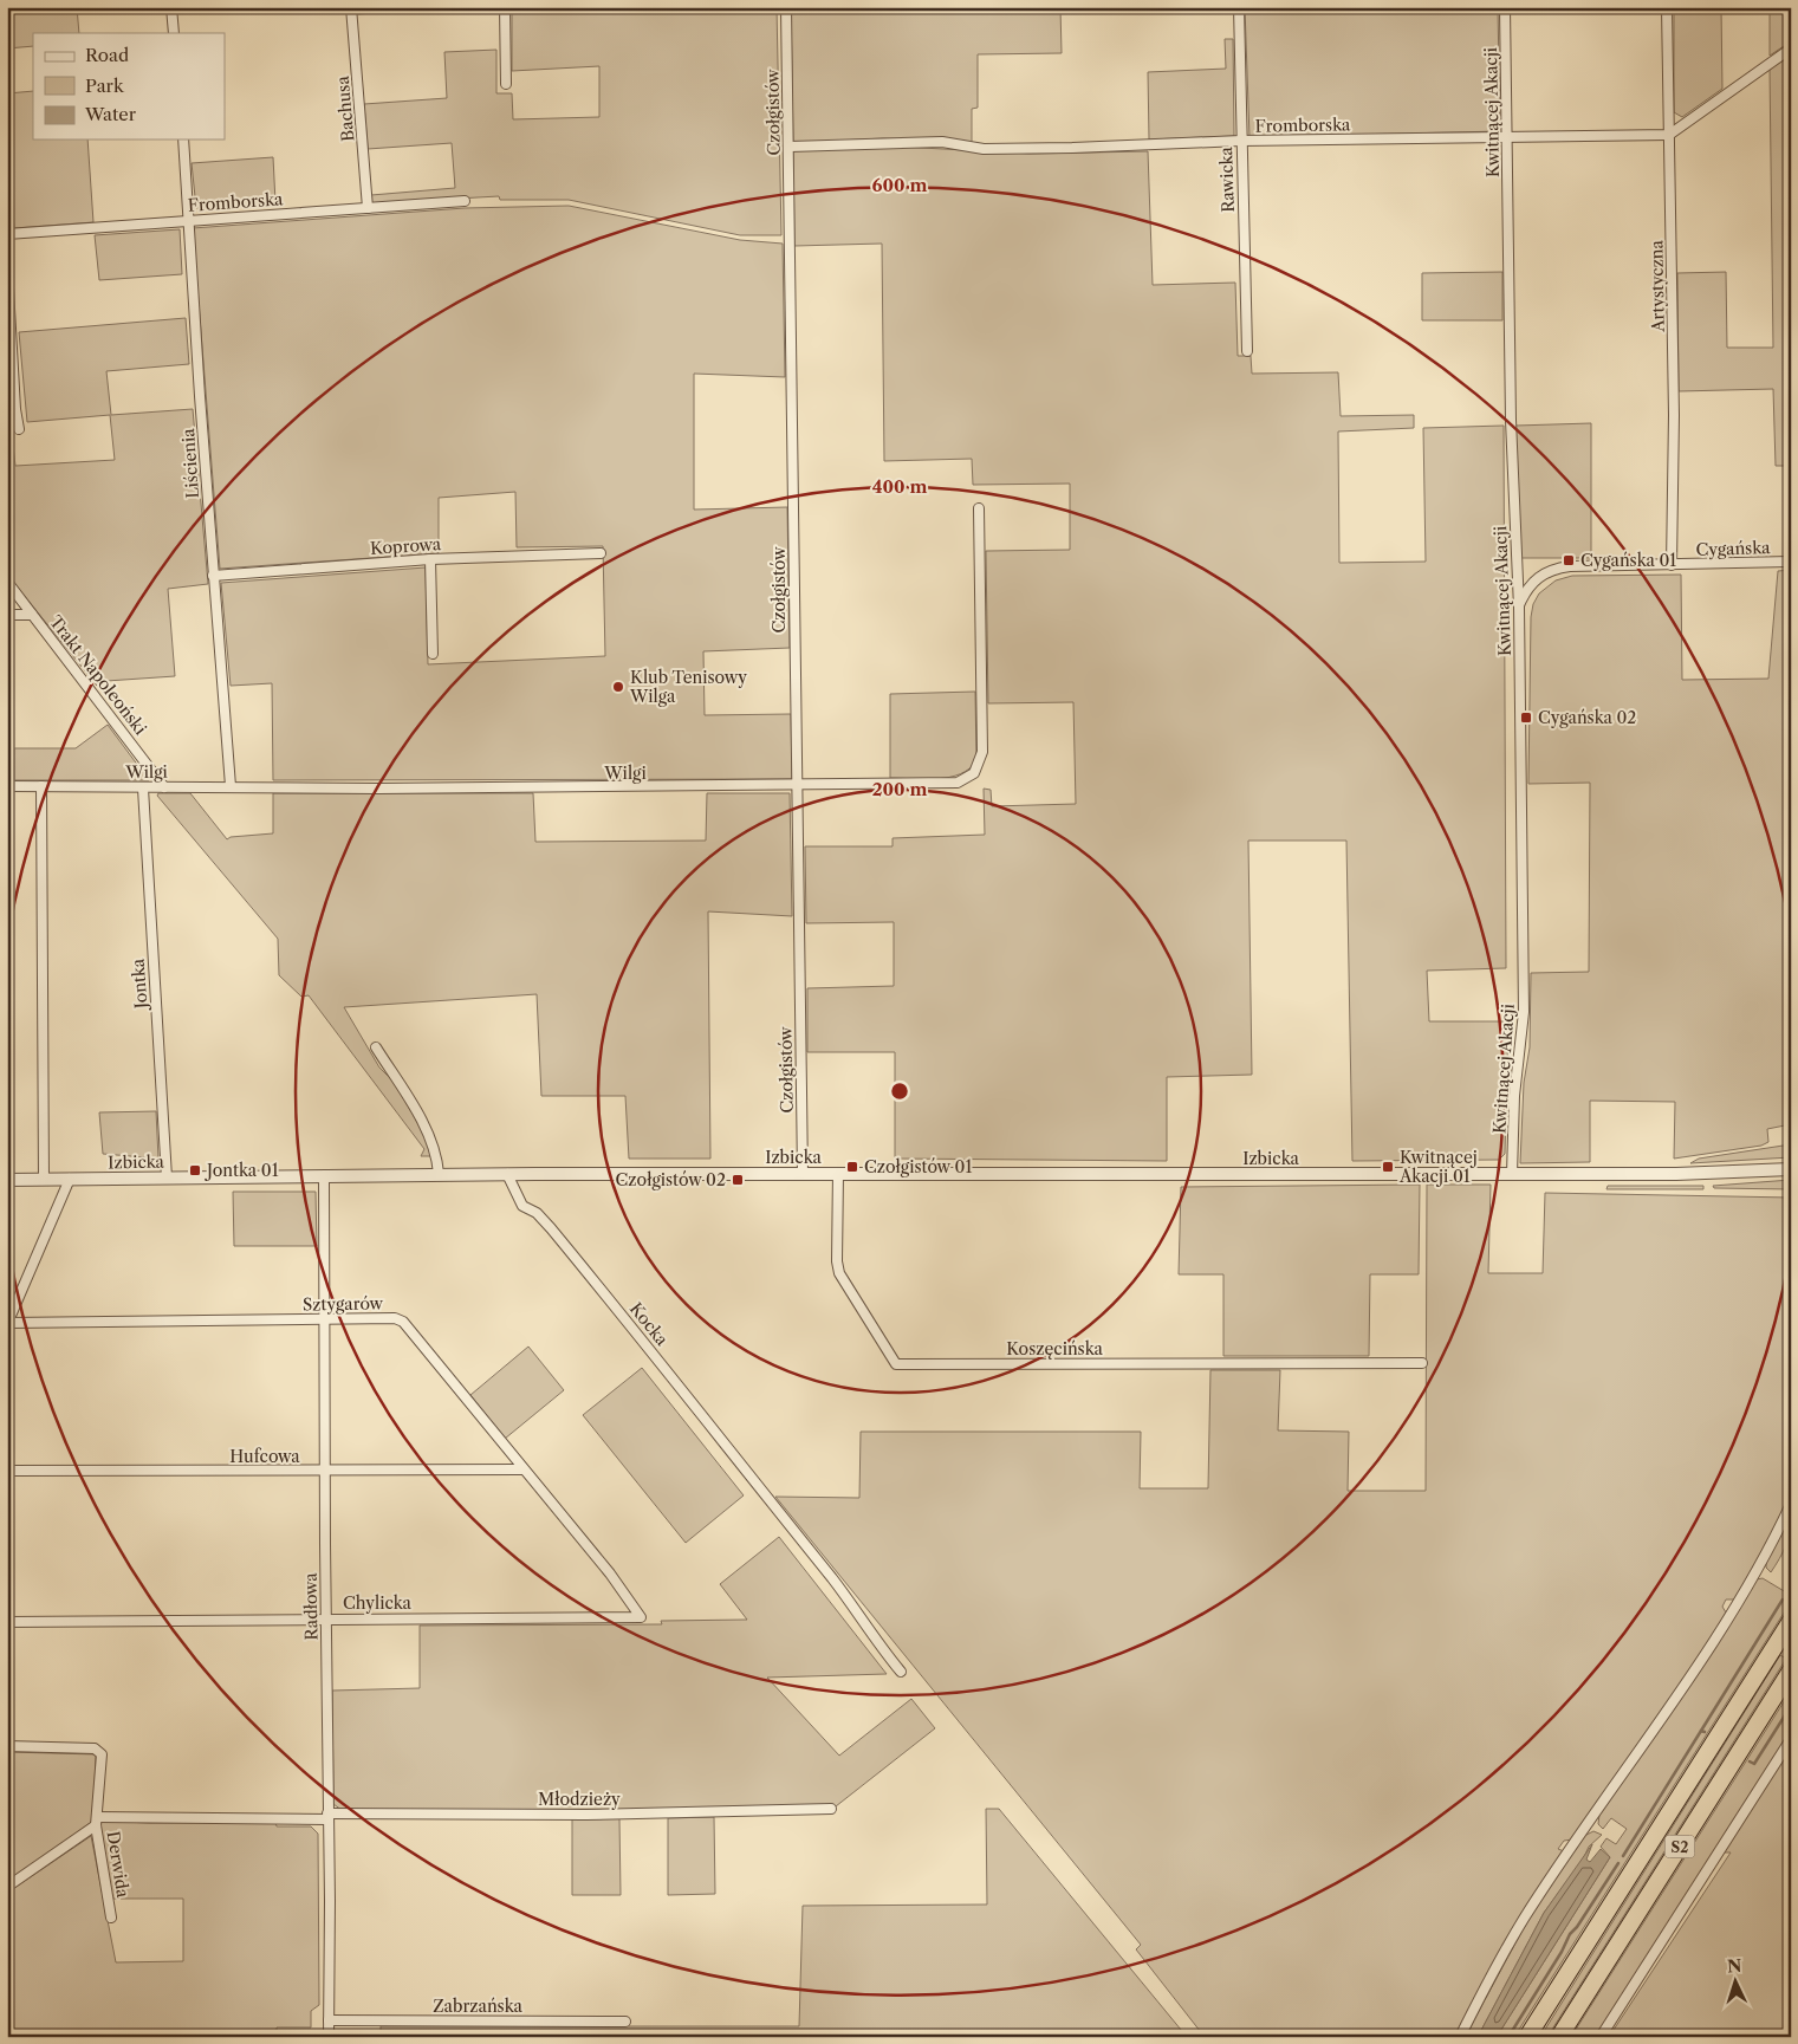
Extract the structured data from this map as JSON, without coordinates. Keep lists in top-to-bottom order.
{
  "streets": {
    "highway": ["S2"],
    "street": [
      "Bachusa",
      "Czołgistów",
      "Kwitnącej Akacji",
      "Fromborska",
      "Rawicka",
      "Artystyczna",
      "Liścienia",
      "Koprowa",
      "Cygańska",
      "Trakt Napoleoński",
      "Wilgi",
      "Jontka",
      "Izbicka",
      "Sztygarów",
      "Kocka",
      "Koszęcińska",
      "Hufcowa",
      "Chylicka",
      "Radłowa",
      "Młodzieży",
      "Derwida",
      "Zabrzańska"
    ]
  },
  "crossings": [
    ["Bachusa", "Fromborska"],
    ["Czołgistów", "Fromborska"],
    ["Czołgistów", "Wilgi"],
    ["Czołgistów", "Izbicka"],
    ["Kwitnącej Akacji", "Fromborska"],
    ["Kwitnącej Akacji", "Cygańska"],
    ["Kwitnącej Akacji", "Izbicka"],
    ["Fromborska", "Rawicka"],
    ["Fromborska", "Artystyczna"],
    ["Fromborska", "Liścienia"],
    ["Artystyczna", "Cygańska"],
    ["Liścienia", "Koprowa"],
    ["Liścienia", "Wilgi"],
    ["Trakt Napoleoński", "Wilgi"],
    ["Wilgi", "Jontka"],
    ["Jontka", "Izbicka"],
    ["Izbicka", "Kocka"],
    ["Izbicka", "Koszęcińska"],
    ["Izbicka", "Radłowa"],
    ["Sztygarów", "Hufcowa"],
    ["Sztygarów", "Chylicka"],
    ["Sztygarów", "Radłowa"],
    ["Hufcowa", "Radłowa"],
    ["Chylicka", "Radłowa"],
    ["Radłowa", "Młodzieży"],
    ["Radłowa", "Zabrzańska"],
    ["Młodzieży", "Derwida"]
  ],
  "places": {
    "transit": [
      "Cygańska 01",
      "Cygańska 02",
      "Czołgistów 01",
      "Kwitnącej Akacji 01",
      "Jontka 01",
      "Czołgistów 02"
    ],
    "other": ["Klub Tenisowy Wilga"]
  },
  "legend": ["Road", "Park", "Water"],
  "north": "top",
  "rings": ["600 m", "400 m", "200 m"]
}
